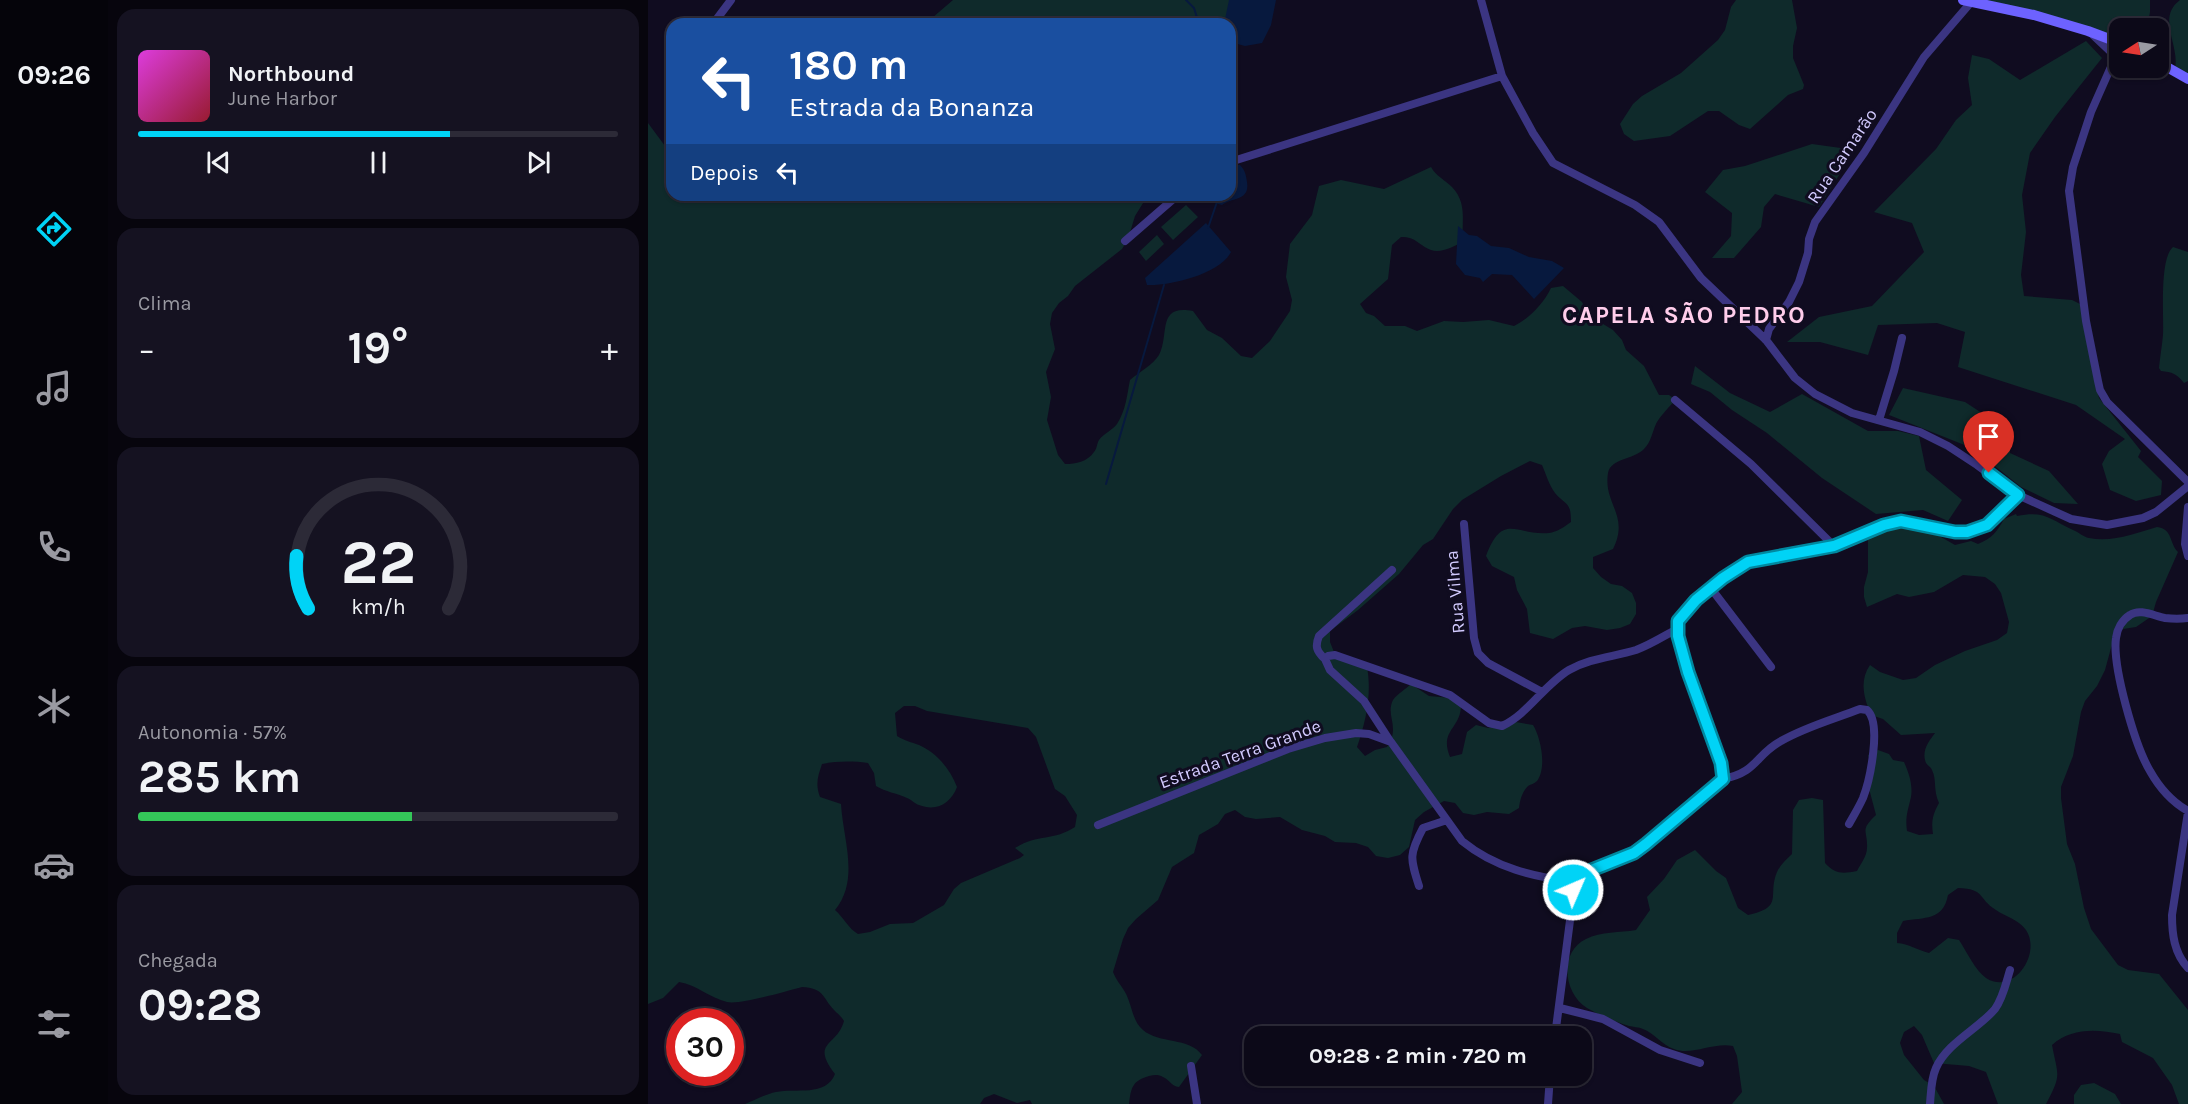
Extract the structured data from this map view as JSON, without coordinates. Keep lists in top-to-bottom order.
{
  "streets": {
    "street": ["Rua Camarão", "Rua Vilma", "Estrada Terra Grande"]
  },
  "districts": ["CAPELA SÃO PEDRO"],
  "north": "left",
  "page": {
    "tabs": "09:26",
    "turn": ["180 m", "Estrada da Bonanza"],
    "song": ["Northbound", "June Harbor"],
    "then": "Depois",
    "tile": [
      "Clima",
      ["Autonomia · 57%", "285 km"],
      ["Chegada", "09:28"]
    ],
    "heat": ["−", "19°", "+"],
    "limit": "30",
    "trip": "09:28 · 2 min · 720 m",
    "gauge": ["22", "km/h"]
  }
}
